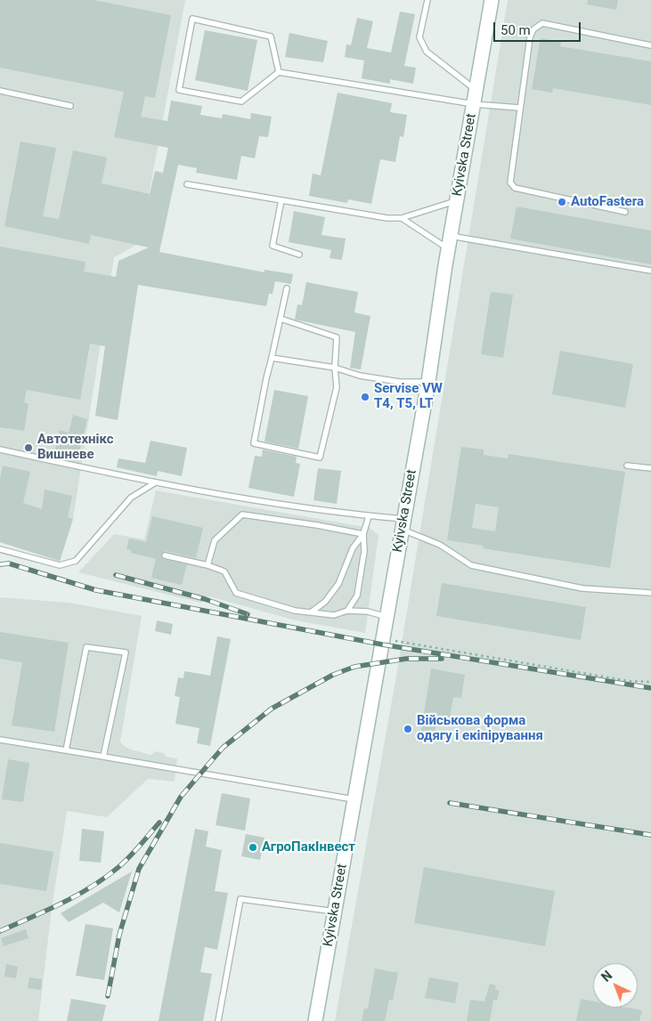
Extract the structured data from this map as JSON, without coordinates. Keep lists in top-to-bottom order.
{
  "streets": {
    "main road": ["Kyivska Street"]
  },
  "places": [
    "AutoFastera",
    "Servise VW T4, T5, LT",
    "Автотехнікс Вишневе",
    "Військова форма одягу і екіпірування",
    "АгроПакІнвест"
  ],
  "scale_bar": "50 m",
  "north": "top left"
}
